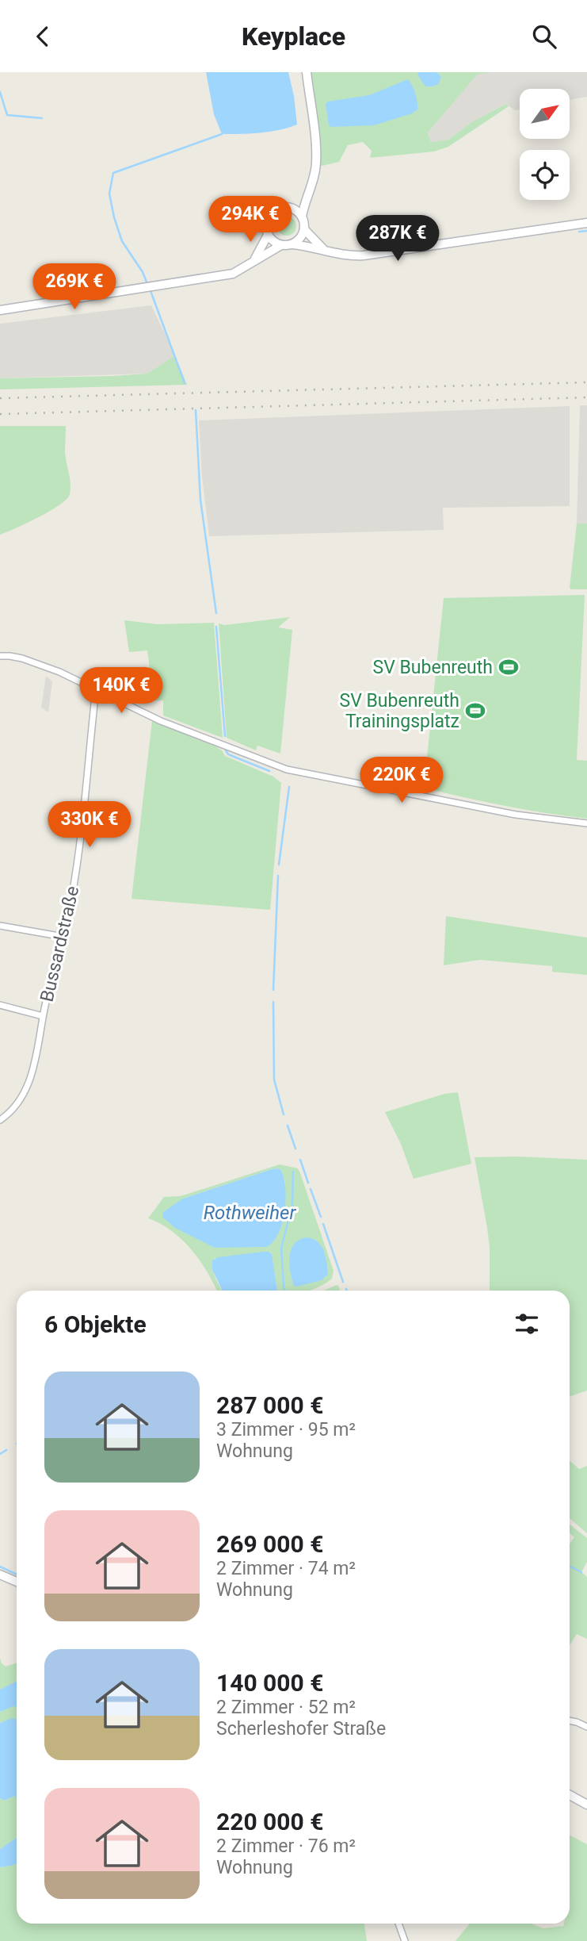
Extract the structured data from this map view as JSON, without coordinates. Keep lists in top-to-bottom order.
{
  "streets": {
    "street": ["Bussardstraße"]
  },
  "water": ["Rothweiher"],
  "places": {
    "sports": ["SV Bubenreuth", "SV Bubenreuth Trainingsplatz"]
  },
  "north": "top right",
  "page": {
    "header": "Keyplace",
    "price": [
      "294K €",
      "287K €",
      "269K €",
      "140K €",
      "220K €",
      "330K €"
    ],
    "heading": "6 Objekte",
    "list": [
      {
        "name": "287 000 €",
        "note": "3 Zimmer · 95 m² · Wohnung"
      },
      {
        "name": "269 000 €",
        "note": "2 Zimmer · 74 m² · Wohnung"
      },
      {
        "name": "140 000 €",
        "note": "2 Zimmer · 52 m² · Scherleshofer Straße"
      },
      {
        "name": "220 000 €",
        "note": "2 Zimmer · 76 m² · Wohnung"
      }
    ]
  }
}
